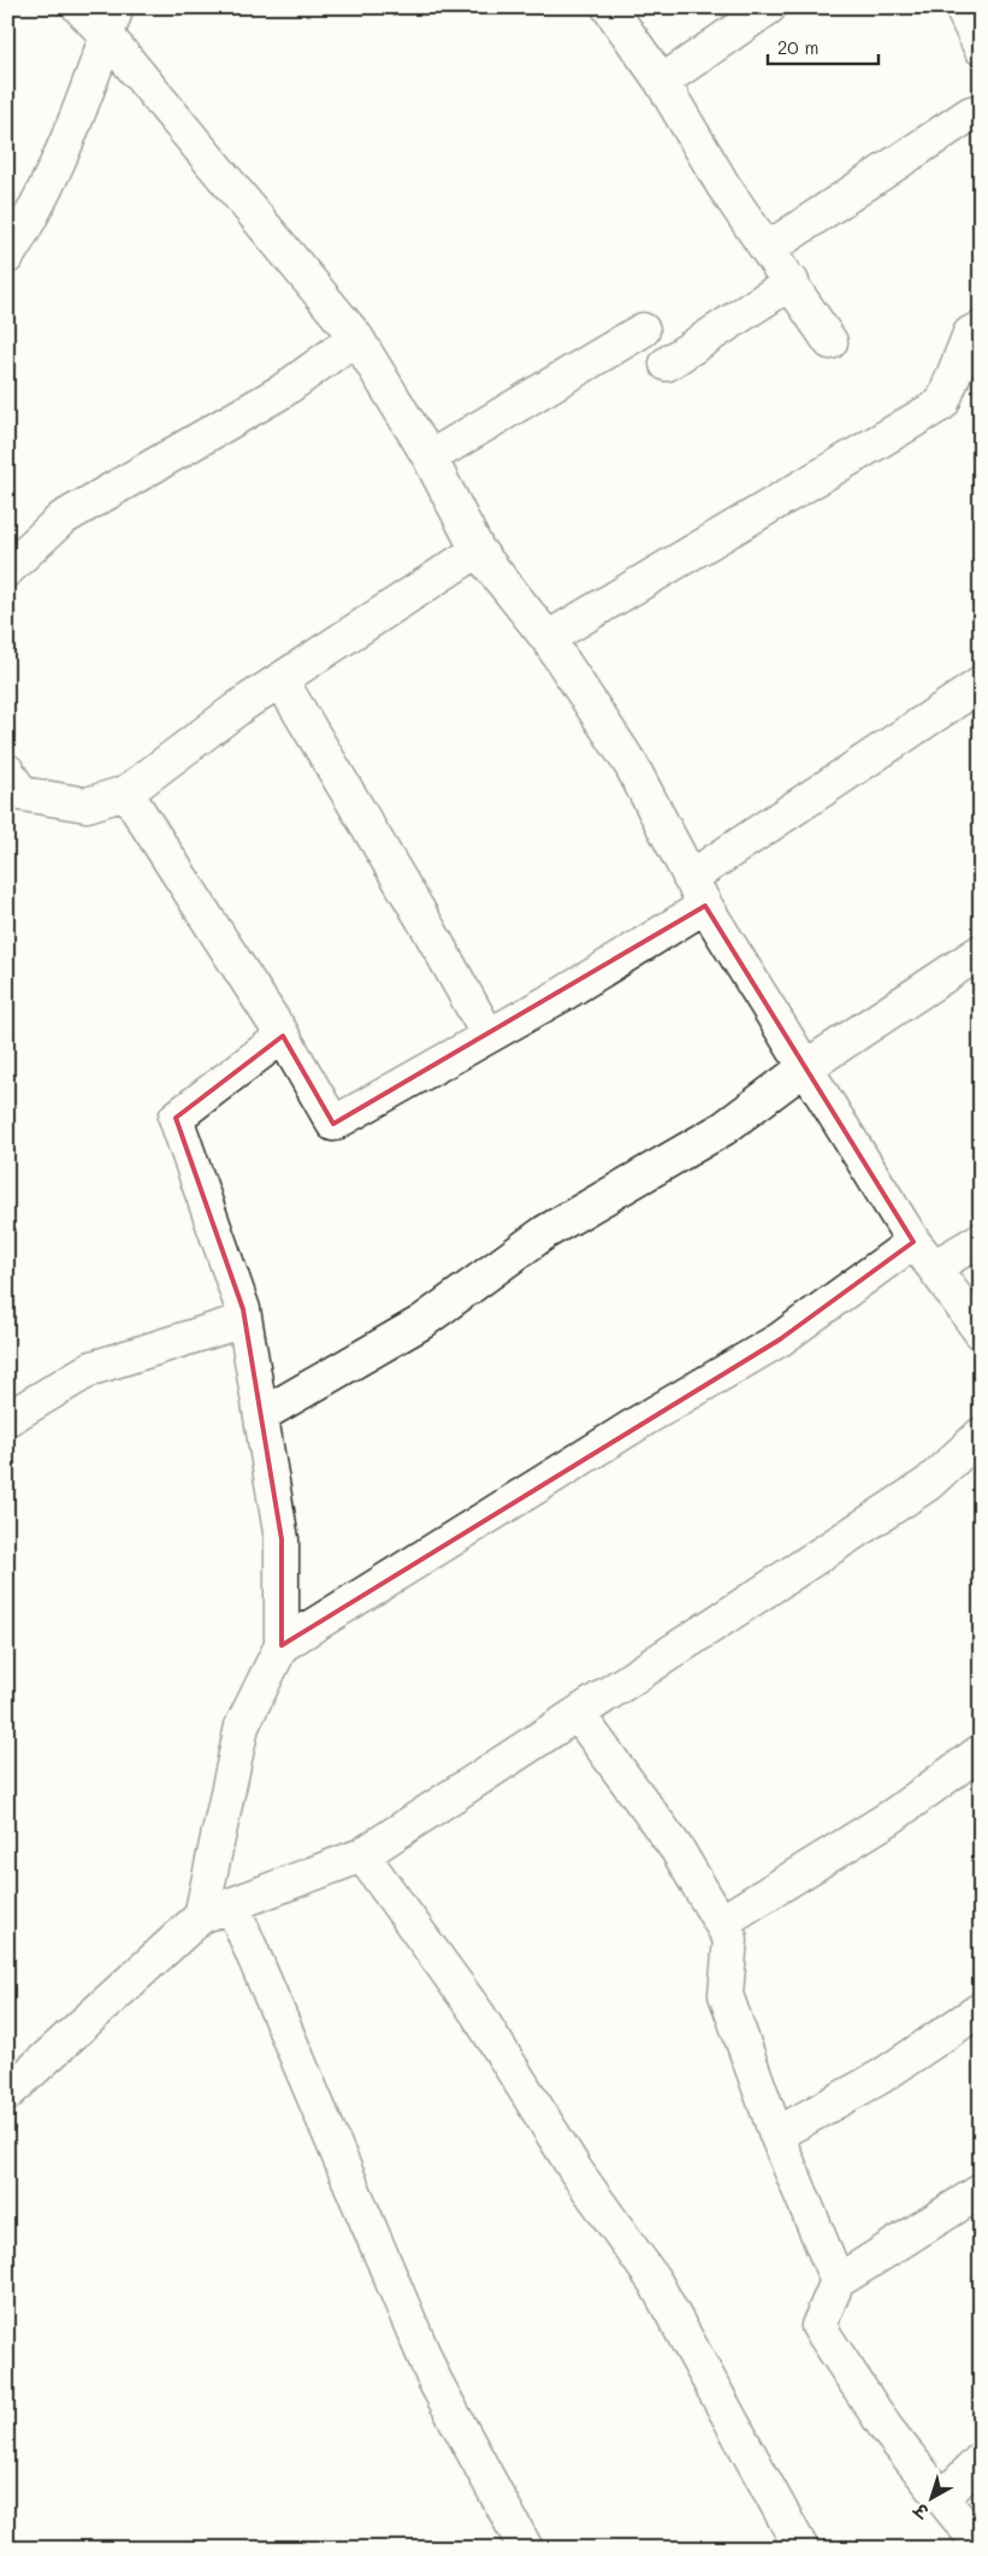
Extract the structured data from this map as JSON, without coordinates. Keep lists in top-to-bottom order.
{
  "scale_bar": "20 m",
  "north": "bottom left"
}
